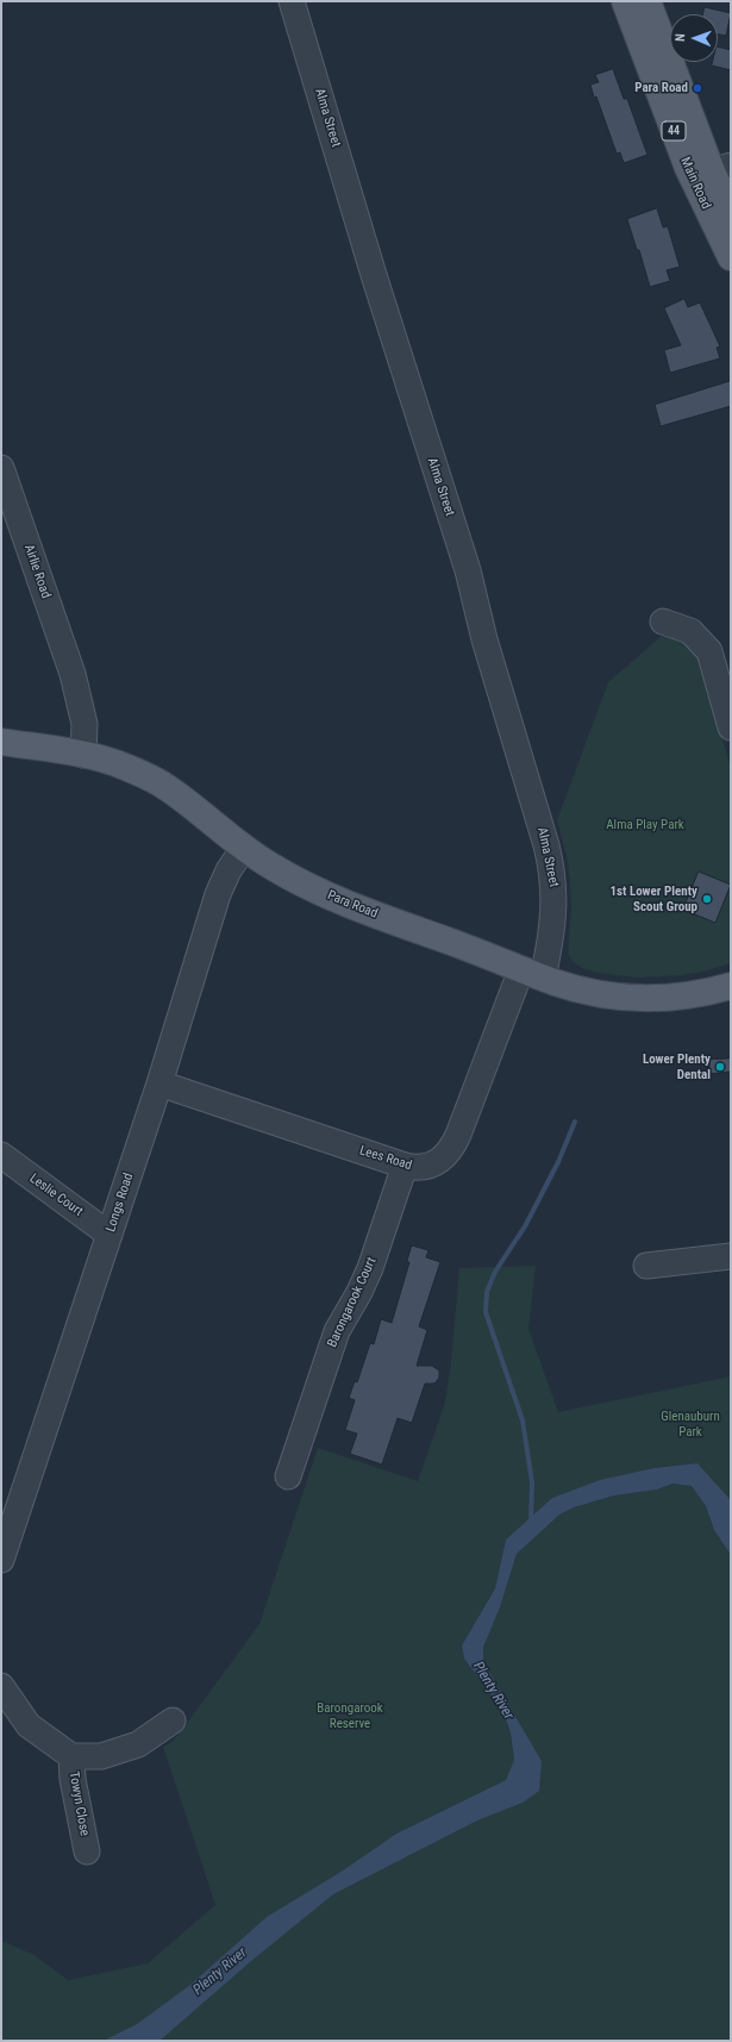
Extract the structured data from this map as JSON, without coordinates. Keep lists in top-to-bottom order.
{
  "streets": {
    "main road": ["44", "Main Road", "Para Road"],
    "street": [
      "Alma Street",
      "Airlie Road",
      "Lees Road",
      "Leslie Court",
      "Longs Road",
      "Barongarook Court",
      "Towyn Close"
    ]
  },
  "crossings": [
    ["Alma Street", "Para Road"],
    ["Alma Street", "Lees Road"],
    ["Airlie Road", "Para Road"],
    ["Para Road", "Lees Road"],
    ["Para Road", "Longs Road"],
    ["Lees Road", "Longs Road"],
    ["Lees Road", "Barongarook Court"],
    ["Leslie Court", "Longs Road"]
  ],
  "water": ["Plenty River"],
  "parks": ["Alma Play Park", "Glenauburn Park", "Barongarook Reserve"],
  "places": ["Para Road", "1st Lower Plenty Scout Group", "Lower Plenty Dental"],
  "north": "left"
}
